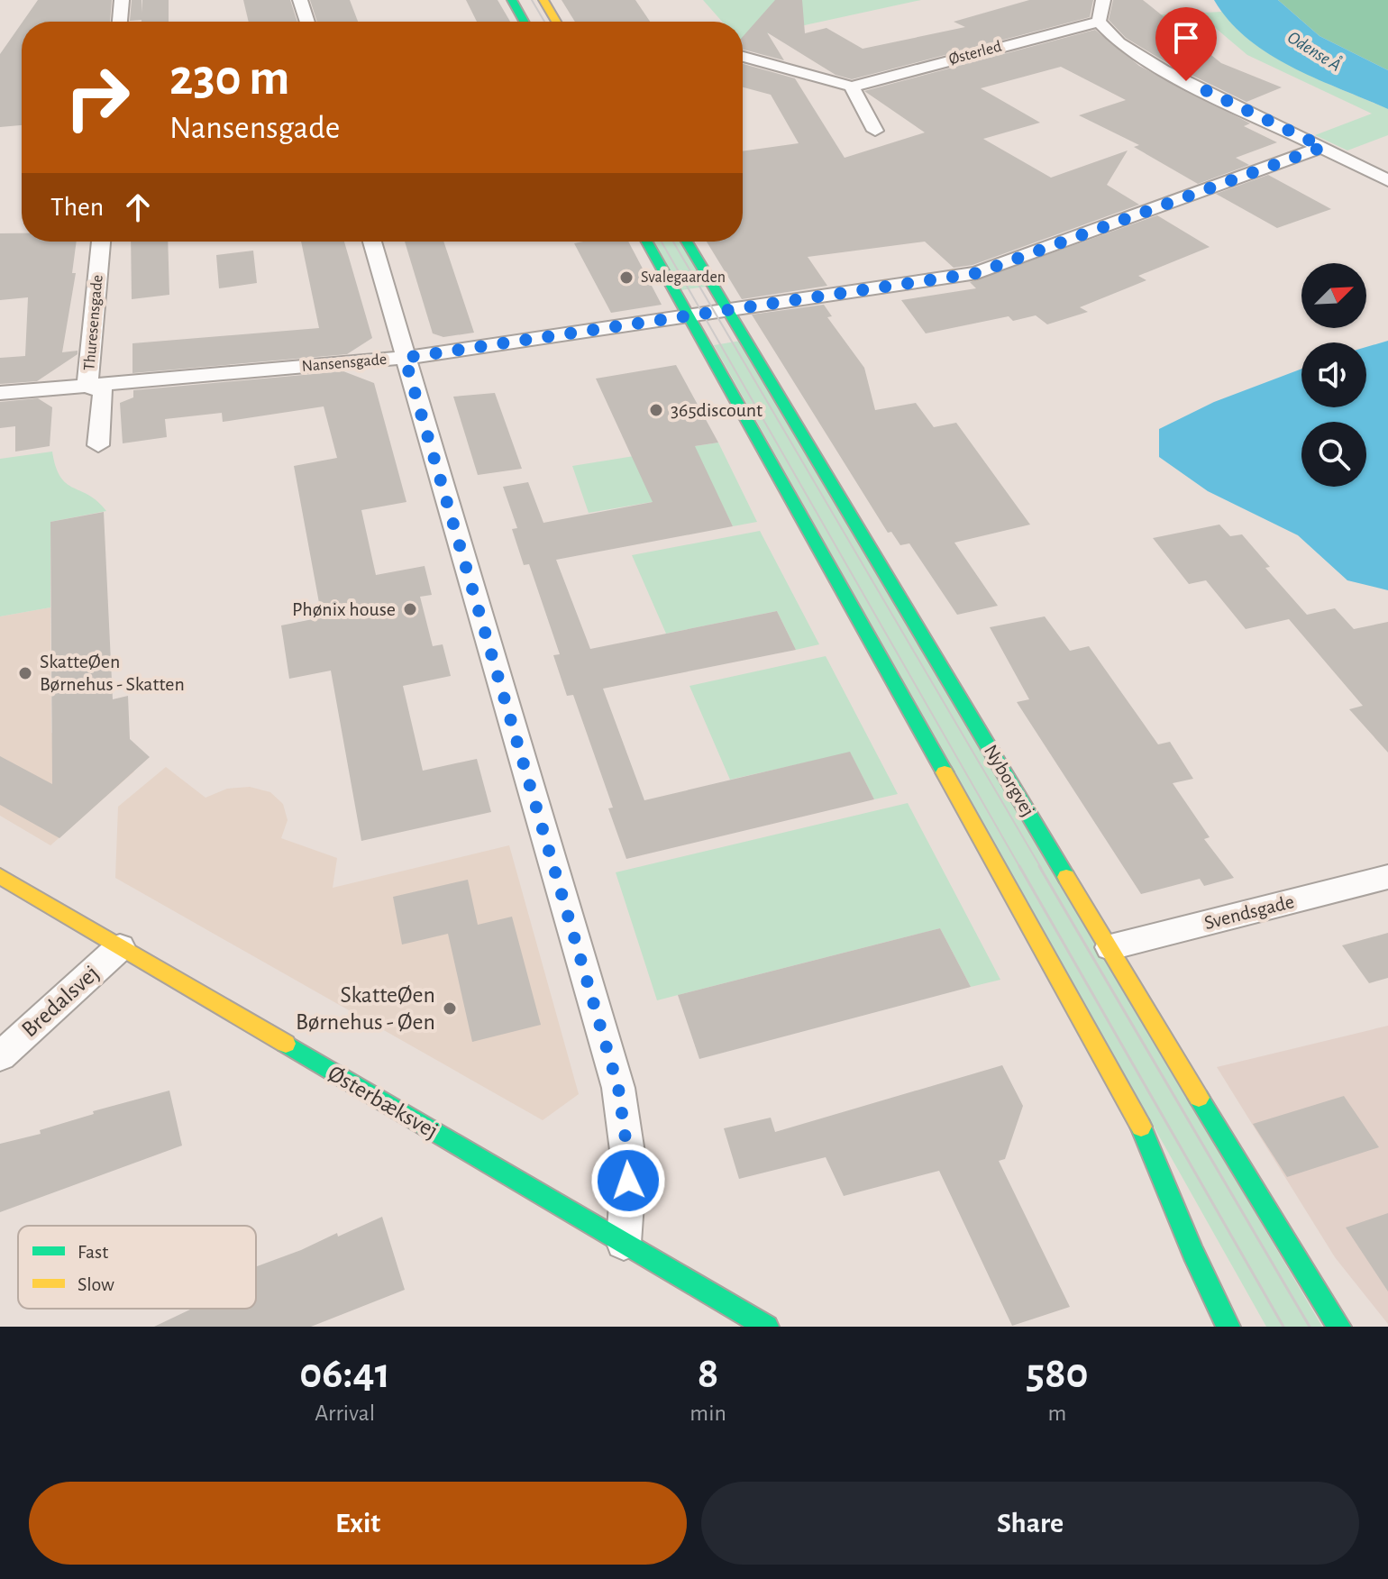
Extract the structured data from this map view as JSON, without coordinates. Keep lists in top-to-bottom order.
{
  "streets": {
    "street": [
      "Østerled",
      "Thuresensgade",
      "Nansensgade",
      "Nyborgvej",
      "Svendsgade",
      "Bredalsvej",
      "Østerbæksvej"
    ]
  },
  "crossings": [
    ["Thuresensgade", "Nansensgade"],
    ["Nansensgade", "Nyborgvej"],
    ["Nyborgvej", "Svendsgade"],
    ["Bredalsvej", "Østerbæksvej"]
  ],
  "water": ["Odense Å"],
  "places": [
    "Svalegaarden",
    "365discount",
    "Phønix house",
    "SkatteØen Børnehus - Skatten",
    "SkatteØen Børnehus - Øen"
  ],
  "legend": ["Fast", "Slow"],
  "north": "top right",
  "page": {
    "turn": ["230 m", "Nansensgade"],
    "then": "Then",
    "eta": [
      "06:41",
      "Arrival",
      "8",
      "min",
      "580",
      "m"
    ],
    "buttons": ["Exit", "Share"]
  }
}
